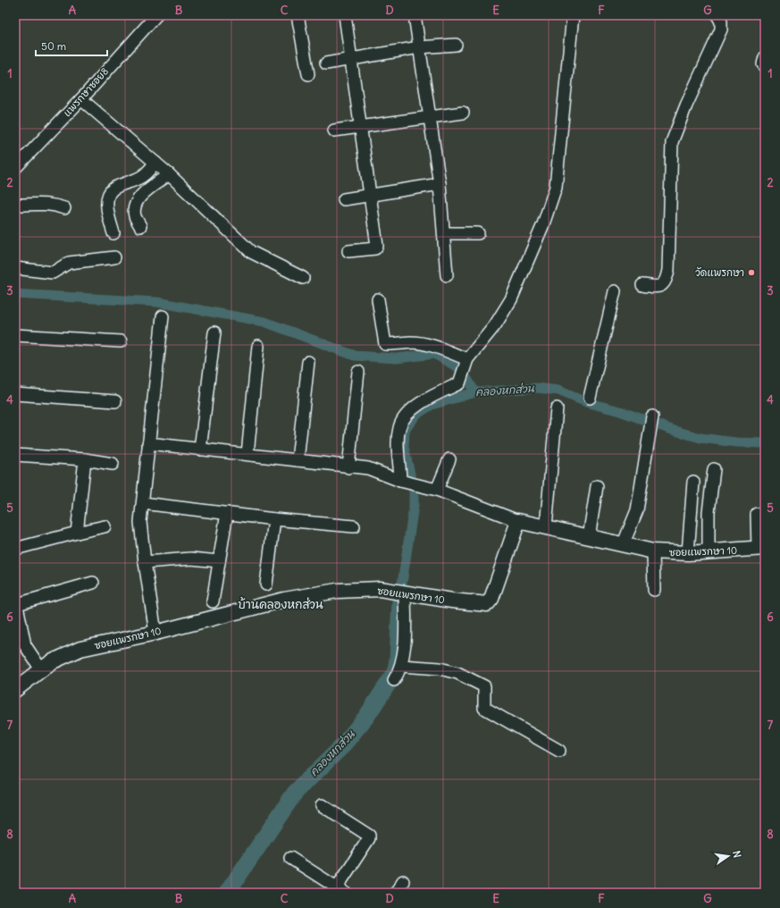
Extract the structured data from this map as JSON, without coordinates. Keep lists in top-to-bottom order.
{
  "streets": {
    "street": ["แพรกษาซอย8", "ซอยแพรกษา 10"]
  },
  "districts": ["บ้านคลองหกส่วน"],
  "water": ["คลองหกส่วน"],
  "places": ["วัดแพรกษา"],
  "scale_bar": "50 m",
  "north": "right",
  "grid": {
    "columns": [
      "A",
      "B",
      "C",
      "D",
      "E",
      "F",
      "G"
    ],
    "rows": [
      "1",
      "2",
      "3",
      "4",
      "5",
      "6",
      "7",
      "8"
    ]
  }
}
